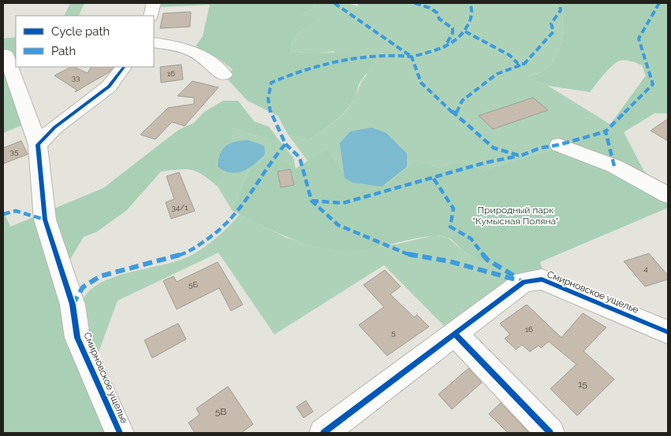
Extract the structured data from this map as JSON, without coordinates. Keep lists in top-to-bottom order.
{
  "streets": {
    "street": ["Смирновское ущелье"]
  },
  "parks": ["Природный парк \"Кумысная Поляна\""],
  "house_numbers": [
    "16",
    "33",
    "35",
    "34/1",
    "4",
    "5Б",
    "16",
    "5",
    "15",
    "5В"
  ],
  "legend": ["Cycle path", "Path"]
}
